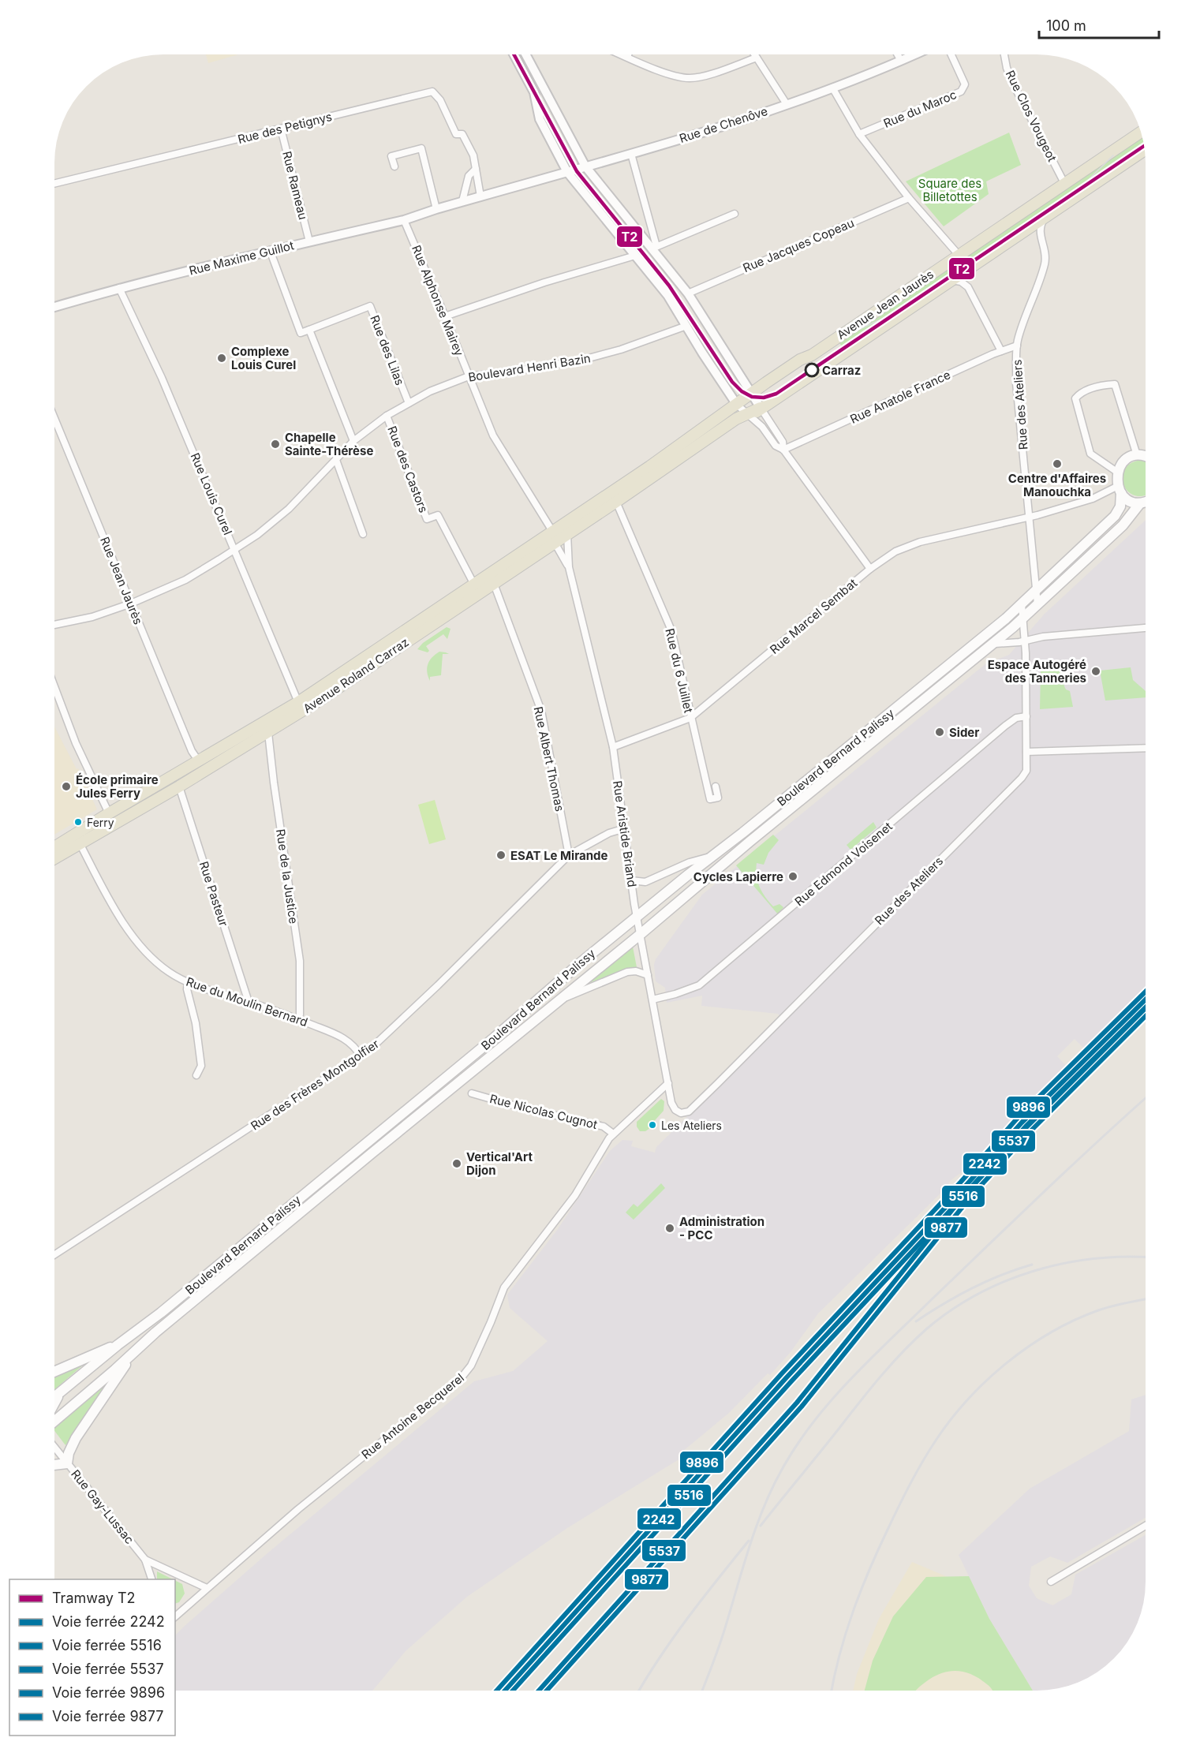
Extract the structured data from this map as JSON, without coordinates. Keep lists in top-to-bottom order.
{
  "streets": {
    "main road": ["Avenue Jean Jaurès", "Avenue Roland Carraz", "Boulevard Bernard Palissy"],
    "street": [
      "Rue du Maroc",
      "Rue Clos Vougeot",
      "Rue de Chenôve",
      "Rue des Petignys",
      "Rue Rameau",
      "Rue Jacques Copeau",
      "Rue Maxime Guillot",
      "Rue Alphonse Mairey",
      "Rue des Lilas",
      "Boulevard Henri Bazin",
      "Rue Anatole France",
      "Rue des Ateliers",
      "Rue des Castors",
      "Rue Louis Curel",
      "Rue Jean Jaurès",
      "Rue Marcel Sembat",
      "Rue du 6 Juillet",
      "Rue Albert Thomas",
      "Rue Aristide Briand",
      "Rue Edmond Voisenet",
      "Rue de la Justice",
      "Rue Pasteur",
      "Rue du Moulin Bernard",
      "Rue des Frères Montgolfier",
      "Rue Nicolas Cugnot",
      "Rue Antoine Becquerel",
      "Rue Gay-Lussac"
    ]
  },
  "crossings": [
    ["Rue Clos Vougeot", "Avenue Jean Jaurès"],
    ["Rue de Chenôve", "Rue Maxime Guillot"],
    ["Rue des Petignys", "Rue Rameau"],
    ["Rue des Petignys", "Rue Maxime Guillot"],
    ["Rue Rameau", "Rue Maxime Guillot"],
    ["Rue Maxime Guillot", "Rue Alphonse Mairey"],
    ["Rue Maxime Guillot", "Rue Louis Curel"],
    ["Rue Alphonse Mairey", "Boulevard Henri Bazin"],
    ["Rue Alphonse Mairey", "Avenue Roland Carraz"],
    ["Avenue Jean Jaurès", "Rue des Ateliers"],
    ["Rue des Lilas", "Boulevard Henri Bazin"],
    ["Boulevard Henri Bazin", "Rue des Castors"],
    ["Boulevard Henri Bazin", "Rue Louis Curel"],
    ["Boulevard Henri Bazin", "Rue Jean Jaurès"],
    ["Rue Anatole France", "Rue des Ateliers"],
    ["Rue des Ateliers", "Rue Marcel Sembat"],
    ["Rue des Ateliers", "Boulevard Bernard Palissy"],
    ["Rue des Ateliers", "Rue Aristide Briand"],
    ["Rue des Ateliers", "Rue Edmond Voisenet"],
    ["Rue des Castors", "Avenue Roland Carraz"],
    ["Rue Louis Curel", "Avenue Roland Carraz"],
    ["Rue Jean Jaurès", "Avenue Roland Carraz"],
    ["Rue Marcel Sembat", "Rue du 6 Juillet"],
    ["Rue Marcel Sembat", "Boulevard Bernard Palissy"],
    ["Rue Marcel Sembat", "Rue Aristide Briand"],
    ["Rue du 6 Juillet", "Avenue Roland Carraz"],
    ["Avenue Roland Carraz", "Rue Albert Thomas"],
    ["Avenue Roland Carraz", "Rue Aristide Briand"],
    ["Avenue Roland Carraz", "Rue de la Justice"],
    ["Avenue Roland Carraz", "Rue Pasteur"],
    ["Avenue Roland Carraz", "Rue du Moulin Bernard"],
    ["Boulevard Bernard Palissy", "Rue Aristide Briand"],
    ["Rue Albert Thomas", "Rue des Frères Montgolfier"],
    ["Rue Aristide Briand", "Rue Edmond Voisenet"],
    ["Rue Aristide Briand", "Rue des Frères Montgolfier"],
    ["Rue Aristide Briand", "Rue Antoine Becquerel"],
    ["Rue de la Justice", "Rue du Moulin Bernard"],
    ["Rue Pasteur", "Rue du Moulin Bernard"],
    ["Rue du Moulin Bernard", "Rue des Frères Montgolfier"],
    ["Rue Nicolas Cugnot", "Rue Antoine Becquerel"]
  ],
  "parks": ["Square des Billetottes"],
  "places": [
    "Complexe Louis Curel",
    "Carraz",
    "Chapelle Sainte-Thérèse",
    "Centre d'Affaires Manouchka",
    "Espace Autogéré des Tanneries",
    "Sider",
    "École primaire Jules Ferry",
    "Ferry",
    "ESAT Le Mirande",
    "Cycles Lapierre",
    "Les Ateliers",
    "Vertical'Art Dijon",
    "Administration - PCC"
  ],
  "lines": [
    "tram line T2",
    "rail line 9896",
    "rail line 2242",
    "rail line 5516",
    "rail line 5537",
    "rail line 9877"
  ],
  "legend": [
    "Tramway T2",
    "Voie ferrée 2242",
    "Voie ferrée 5516",
    "Voie ferrée 5537",
    "Voie ferrée 9896",
    "Voie ferrée 9877"
  ],
  "scale_bar": "100 m"
}
